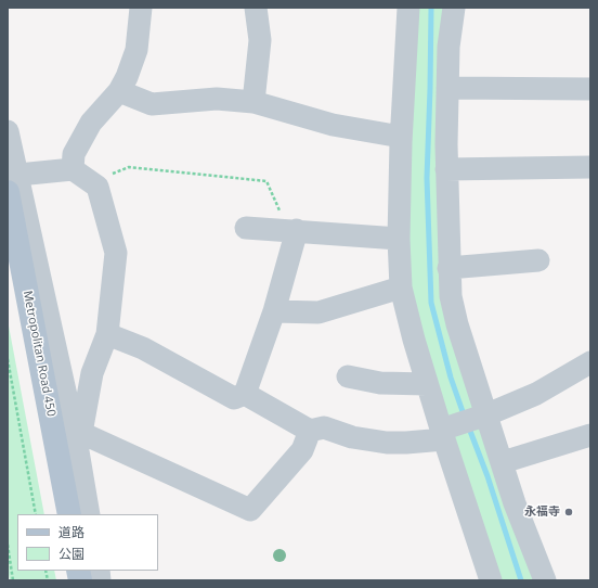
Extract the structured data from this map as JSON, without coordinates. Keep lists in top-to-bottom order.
{
  "streets": {
    "main road": ["Metropolitan Road 450"]
  },
  "places": ["永福寺"],
  "legend": ["道路", "公園"]
}
